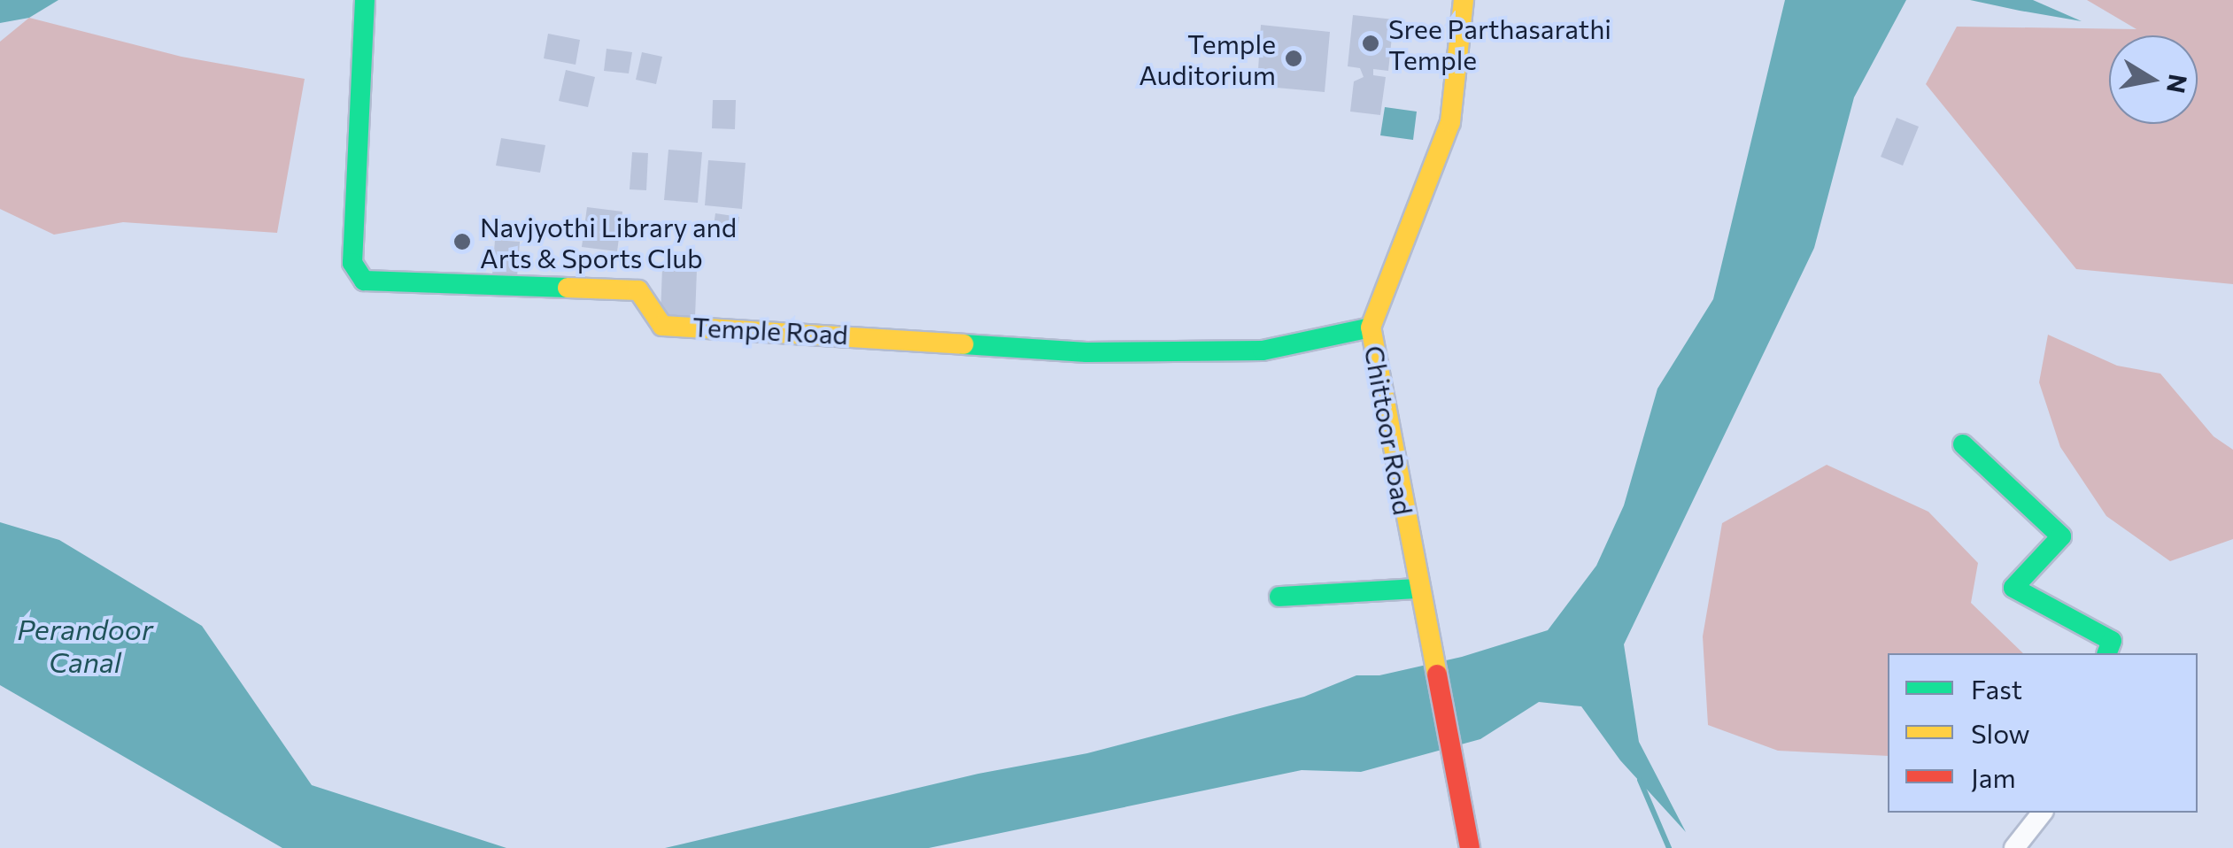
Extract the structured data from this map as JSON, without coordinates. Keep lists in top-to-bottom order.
{
  "streets": {
    "street": ["Temple Road", "Chittoor Road"]
  },
  "crossings": [
    ["Temple Road", "Chittoor Road"]
  ],
  "water": ["Perandoor Canal"],
  "places": ["Sree Parthasarathi Temple", "Temple Auditorium", "Navjyothi Library and Arts & Sports Club"],
  "legend": ["Fast", "Slow", "Jam"],
  "north": "right"
}
